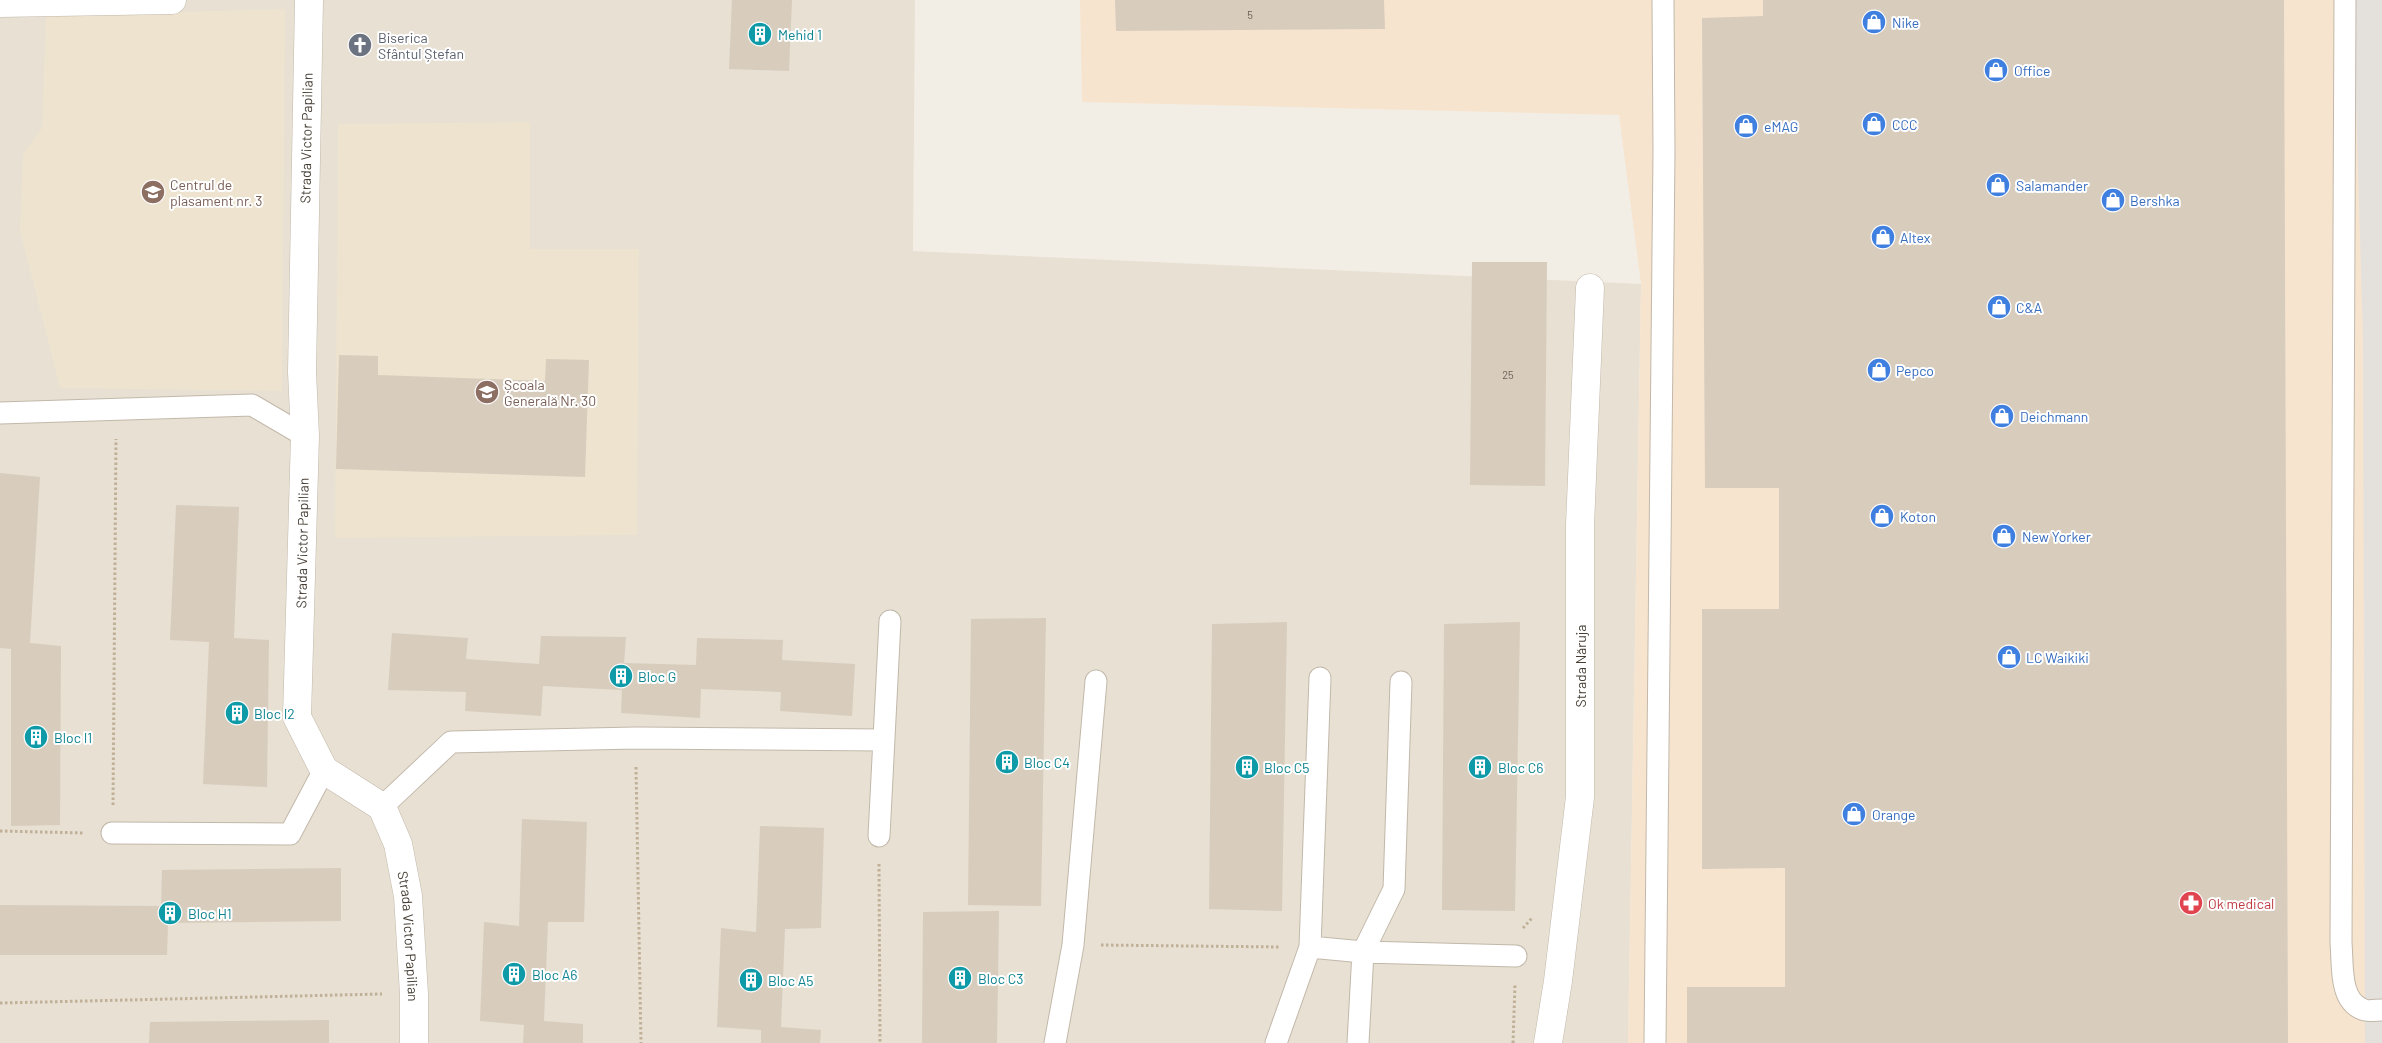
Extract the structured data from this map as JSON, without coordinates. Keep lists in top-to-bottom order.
{
  "streets": {
    "street": ["Strada Victor Papilian", "Strada Năruja"]
  },
  "places": {
    "shop": [
      "Nike",
      "Office",
      "CCC",
      "eMAG",
      "Salamander",
      "Bershka",
      "Altex",
      "C&A",
      "Pepco",
      "Deichmann",
      "Koton",
      "New Yorker",
      "LC Waikiki",
      "Orange"
    ],
    "building": [
      "Mehid 1",
      "Bloc G",
      "Bloc I2",
      "Bloc I1",
      "Bloc C4",
      "Bloc C5",
      "Bloc C6",
      "Bloc H1",
      "Bloc A6",
      "Bloc C3",
      "Bloc A5"
    ],
    "church": ["Biserica Sfântul Ștefan"],
    "school or university": ["Centrul de plasament nr. 3", "Școala Generală Nr. 30"],
    "pharmacy": ["Ok medical"]
  },
  "house_numbers": ["5", "25"]
}
